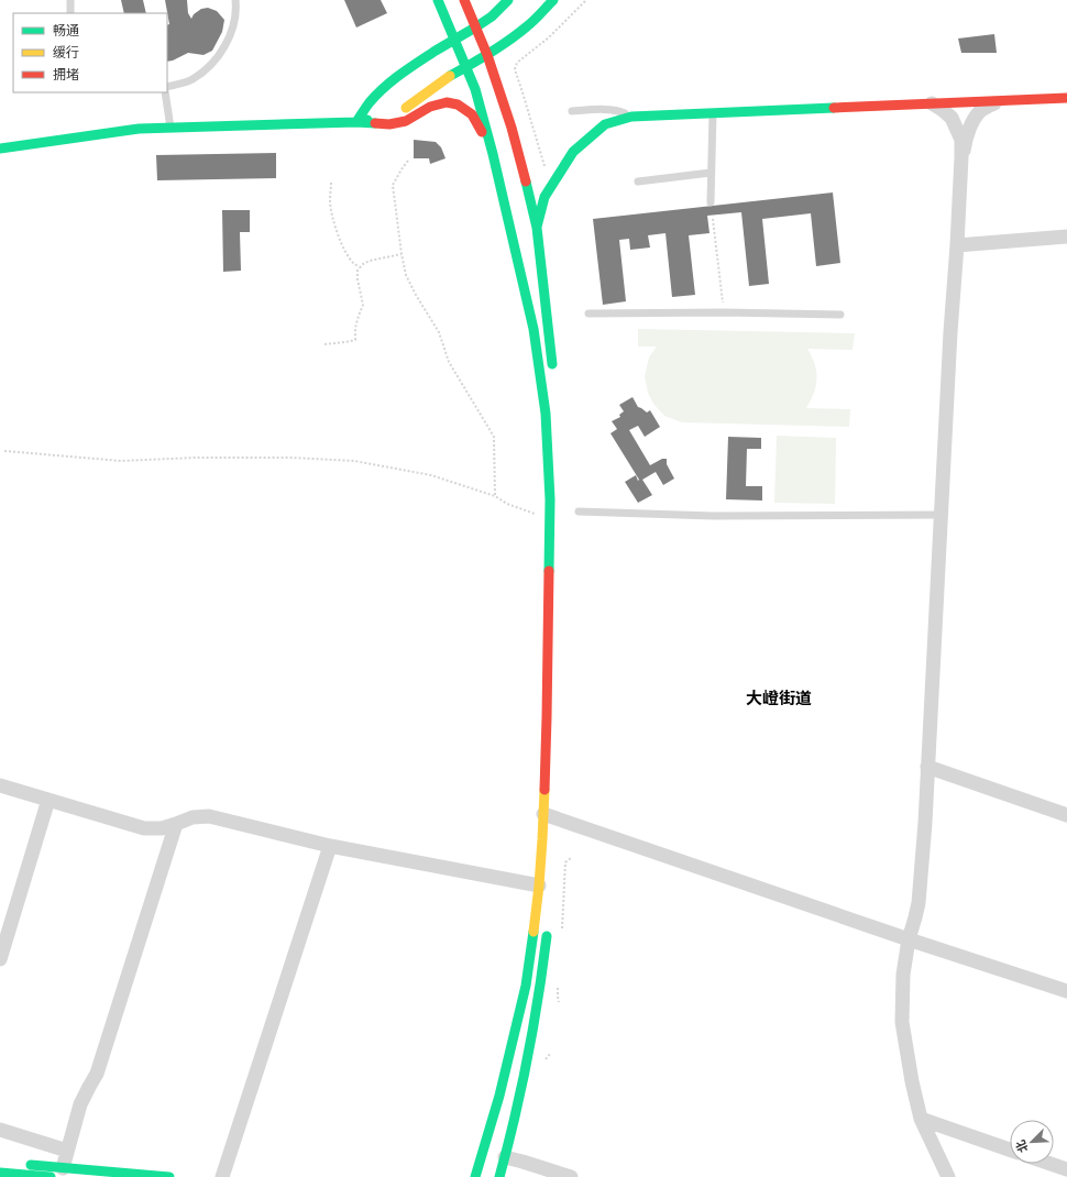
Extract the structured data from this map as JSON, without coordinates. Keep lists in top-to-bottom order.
{
  "districts": ["大嶝街道"],
  "legend": ["畅通", "缓行", "拥堵"],
  "north": "bottom left"
}
